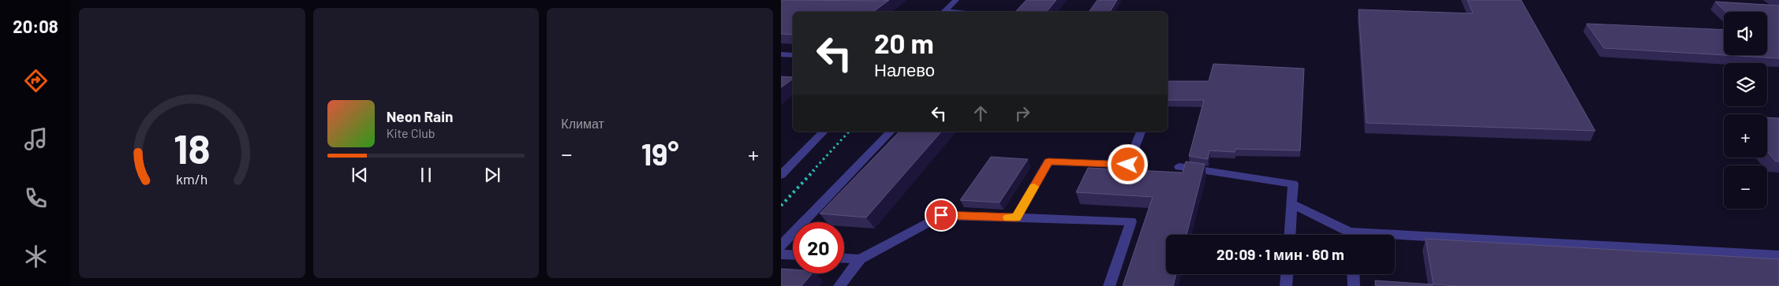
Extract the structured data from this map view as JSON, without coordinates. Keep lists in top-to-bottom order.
{
  "page": {
    "tabs": "20:08",
    "tile": "Климат",
    "map_buttons": ["+", "−"],
    "turn": ["20 m", "Налево"],
    "song": ["Neon Rain", "Kite Club"],
    "heat": ["−", "19°", "+"],
    "limit": "20",
    "trip": "20:09 · 1 мин · 60 m",
    "gauge": ["18", "km/h"]
  }
}
